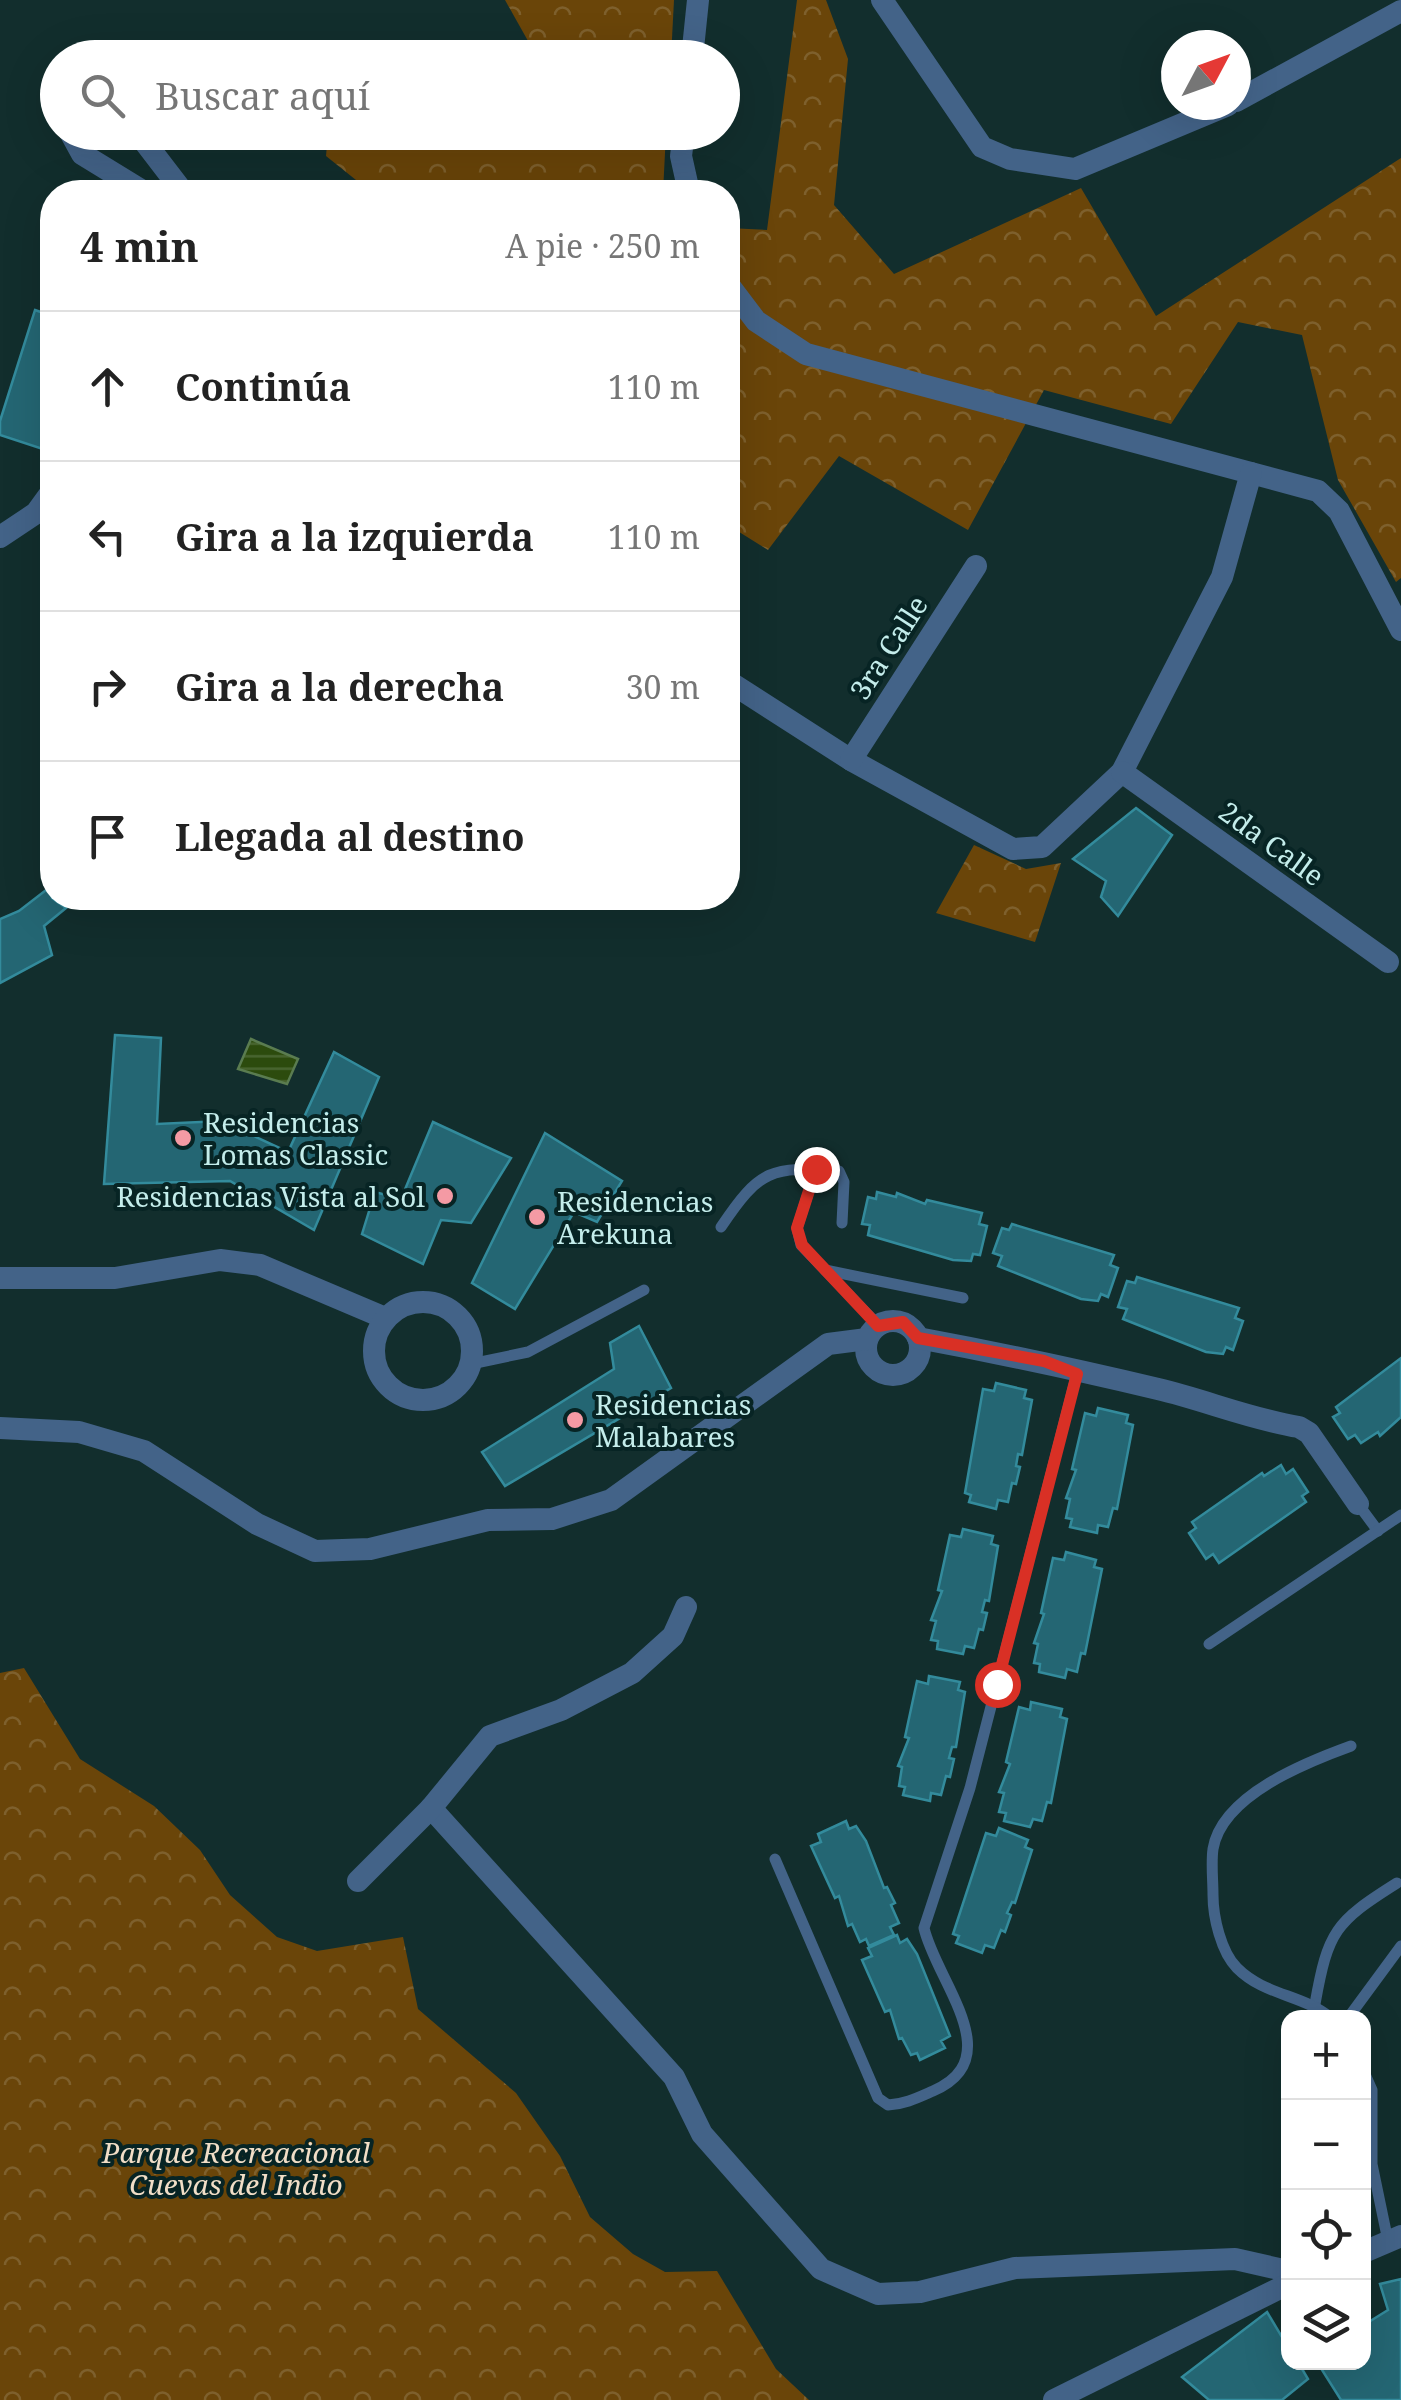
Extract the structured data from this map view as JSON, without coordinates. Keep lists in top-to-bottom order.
{
  "streets": {
    "street": ["3ra Calle", "2da Calle"]
  },
  "parks": ["Parque Recreacional Cuevas del Indio"],
  "places": [
    "Residencias Lomas Classic",
    "Residencias Vista al Sol",
    "Residencias Arekuna",
    "Residencias Malabares"
  ],
  "north": "top right",
  "page": {
    "search": "Buscar aquí",
    "heading": ["4 min", "A pie · 250 m"],
    "list": [
      ["Continúa", "110 m"],
      ["Gira a la izquierda", "110 m"],
      ["Gira a la derecha", "30 m"],
      "Llegada al destino"
    ],
    "map_buttons": ["+", "−"]
  }
}
